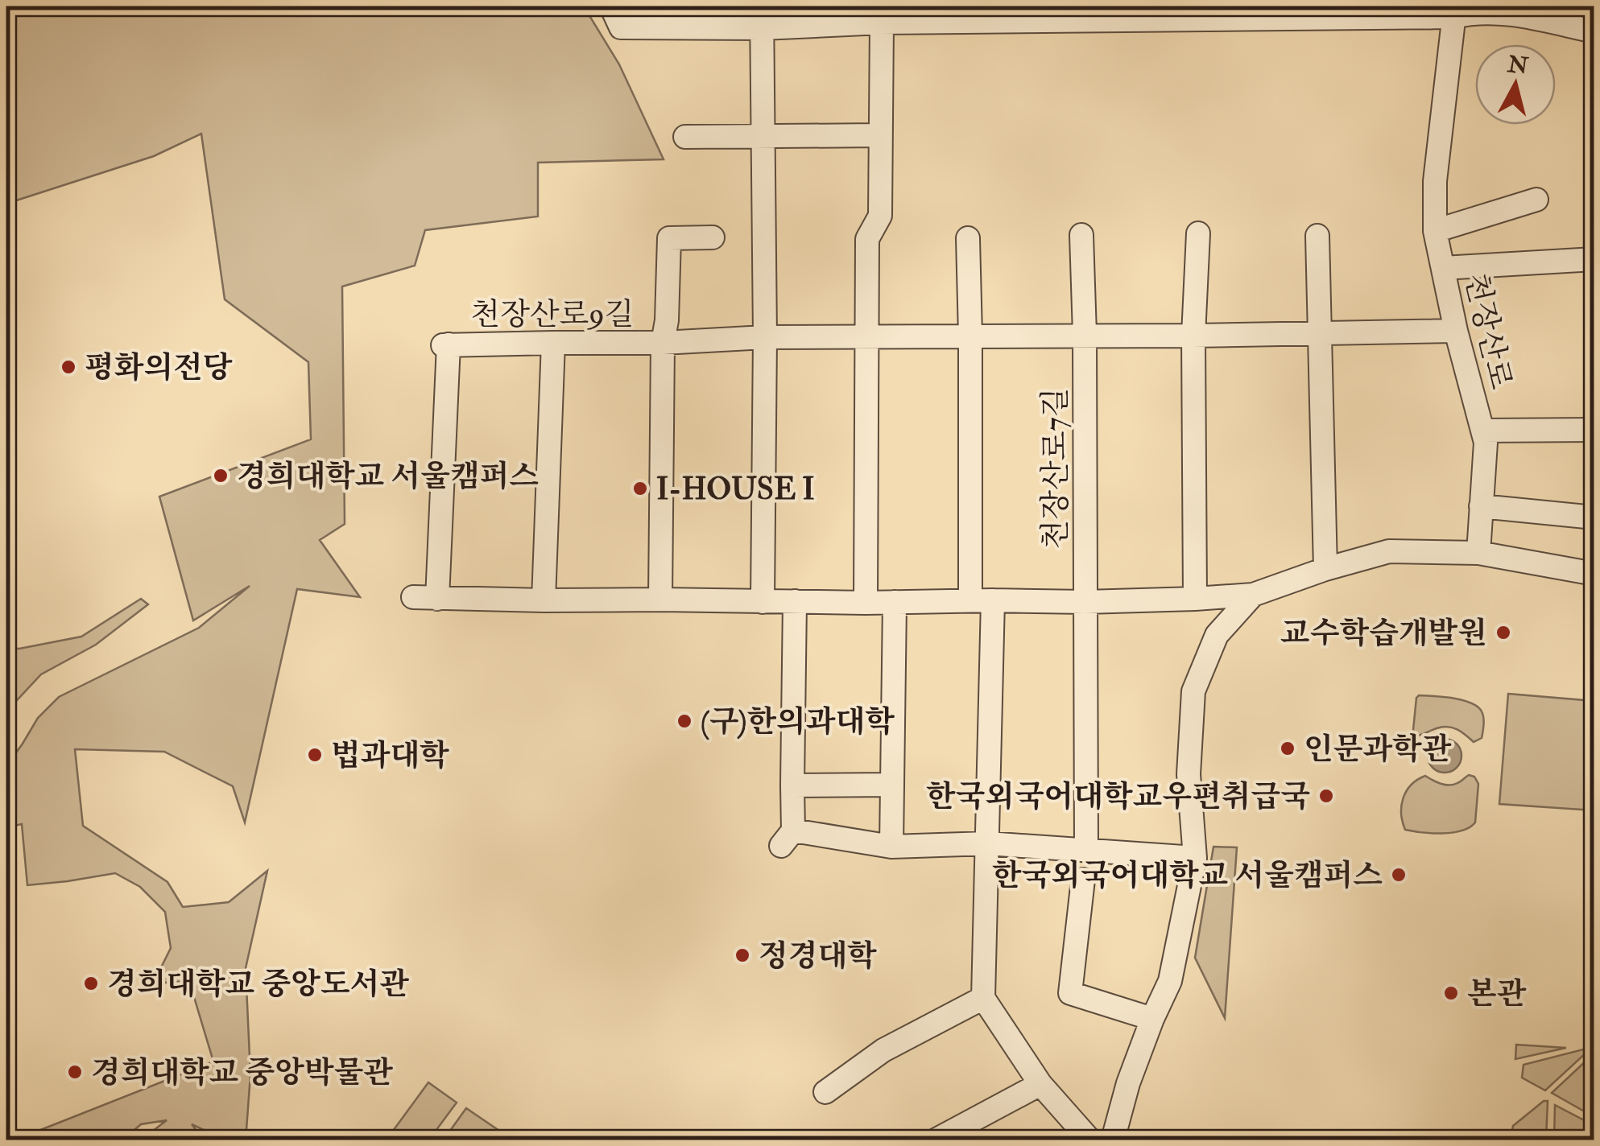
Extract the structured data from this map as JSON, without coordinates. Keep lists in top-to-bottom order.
{
  "streets": {
    "street": ["천장산로9길", "천장산로", "천장산로7길"]
  },
  "crossings": [
    ["천장산로9길", "천장산로"],
    ["천장산로9길", "천장산로7길"]
  ],
  "places": [
    "평화의전당",
    "경희대학교 서울캠퍼스",
    "I-HOUSE I",
    "교수학습개발원",
    "(구)한의과대학",
    "인문과학관",
    "법과대학",
    "한국외국어대학교우편취급국",
    "한국외국어대학교 서울캠퍼스",
    "정경대학",
    "경희대학교 중앙도서관",
    "본관",
    "경희대학교 중앙박물관"
  ],
  "north": "top"
}
